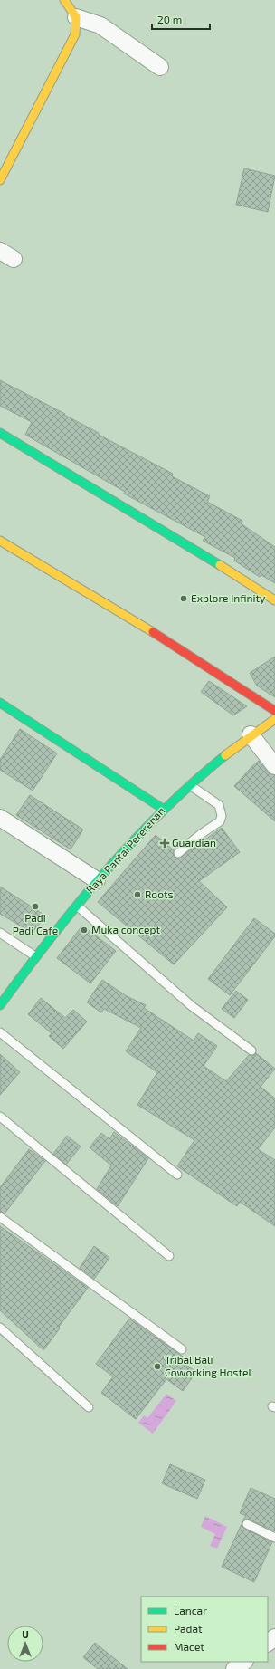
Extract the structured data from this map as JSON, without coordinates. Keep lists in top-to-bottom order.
{
  "streets": {
    "street": ["Raya Pantai Pererenan"]
  },
  "places": {
    "other": [
      "Explore Infinity",
      "Roots",
      "Padi Padi Cafe",
      "Muka concept",
      "Tribal Bali Coworking Hostel"
    ],
    "health": ["Guardian"]
  },
  "legend": ["Lancar", "Padat", "Macet"],
  "scale_bar": "20 m",
  "north": "top"
}
